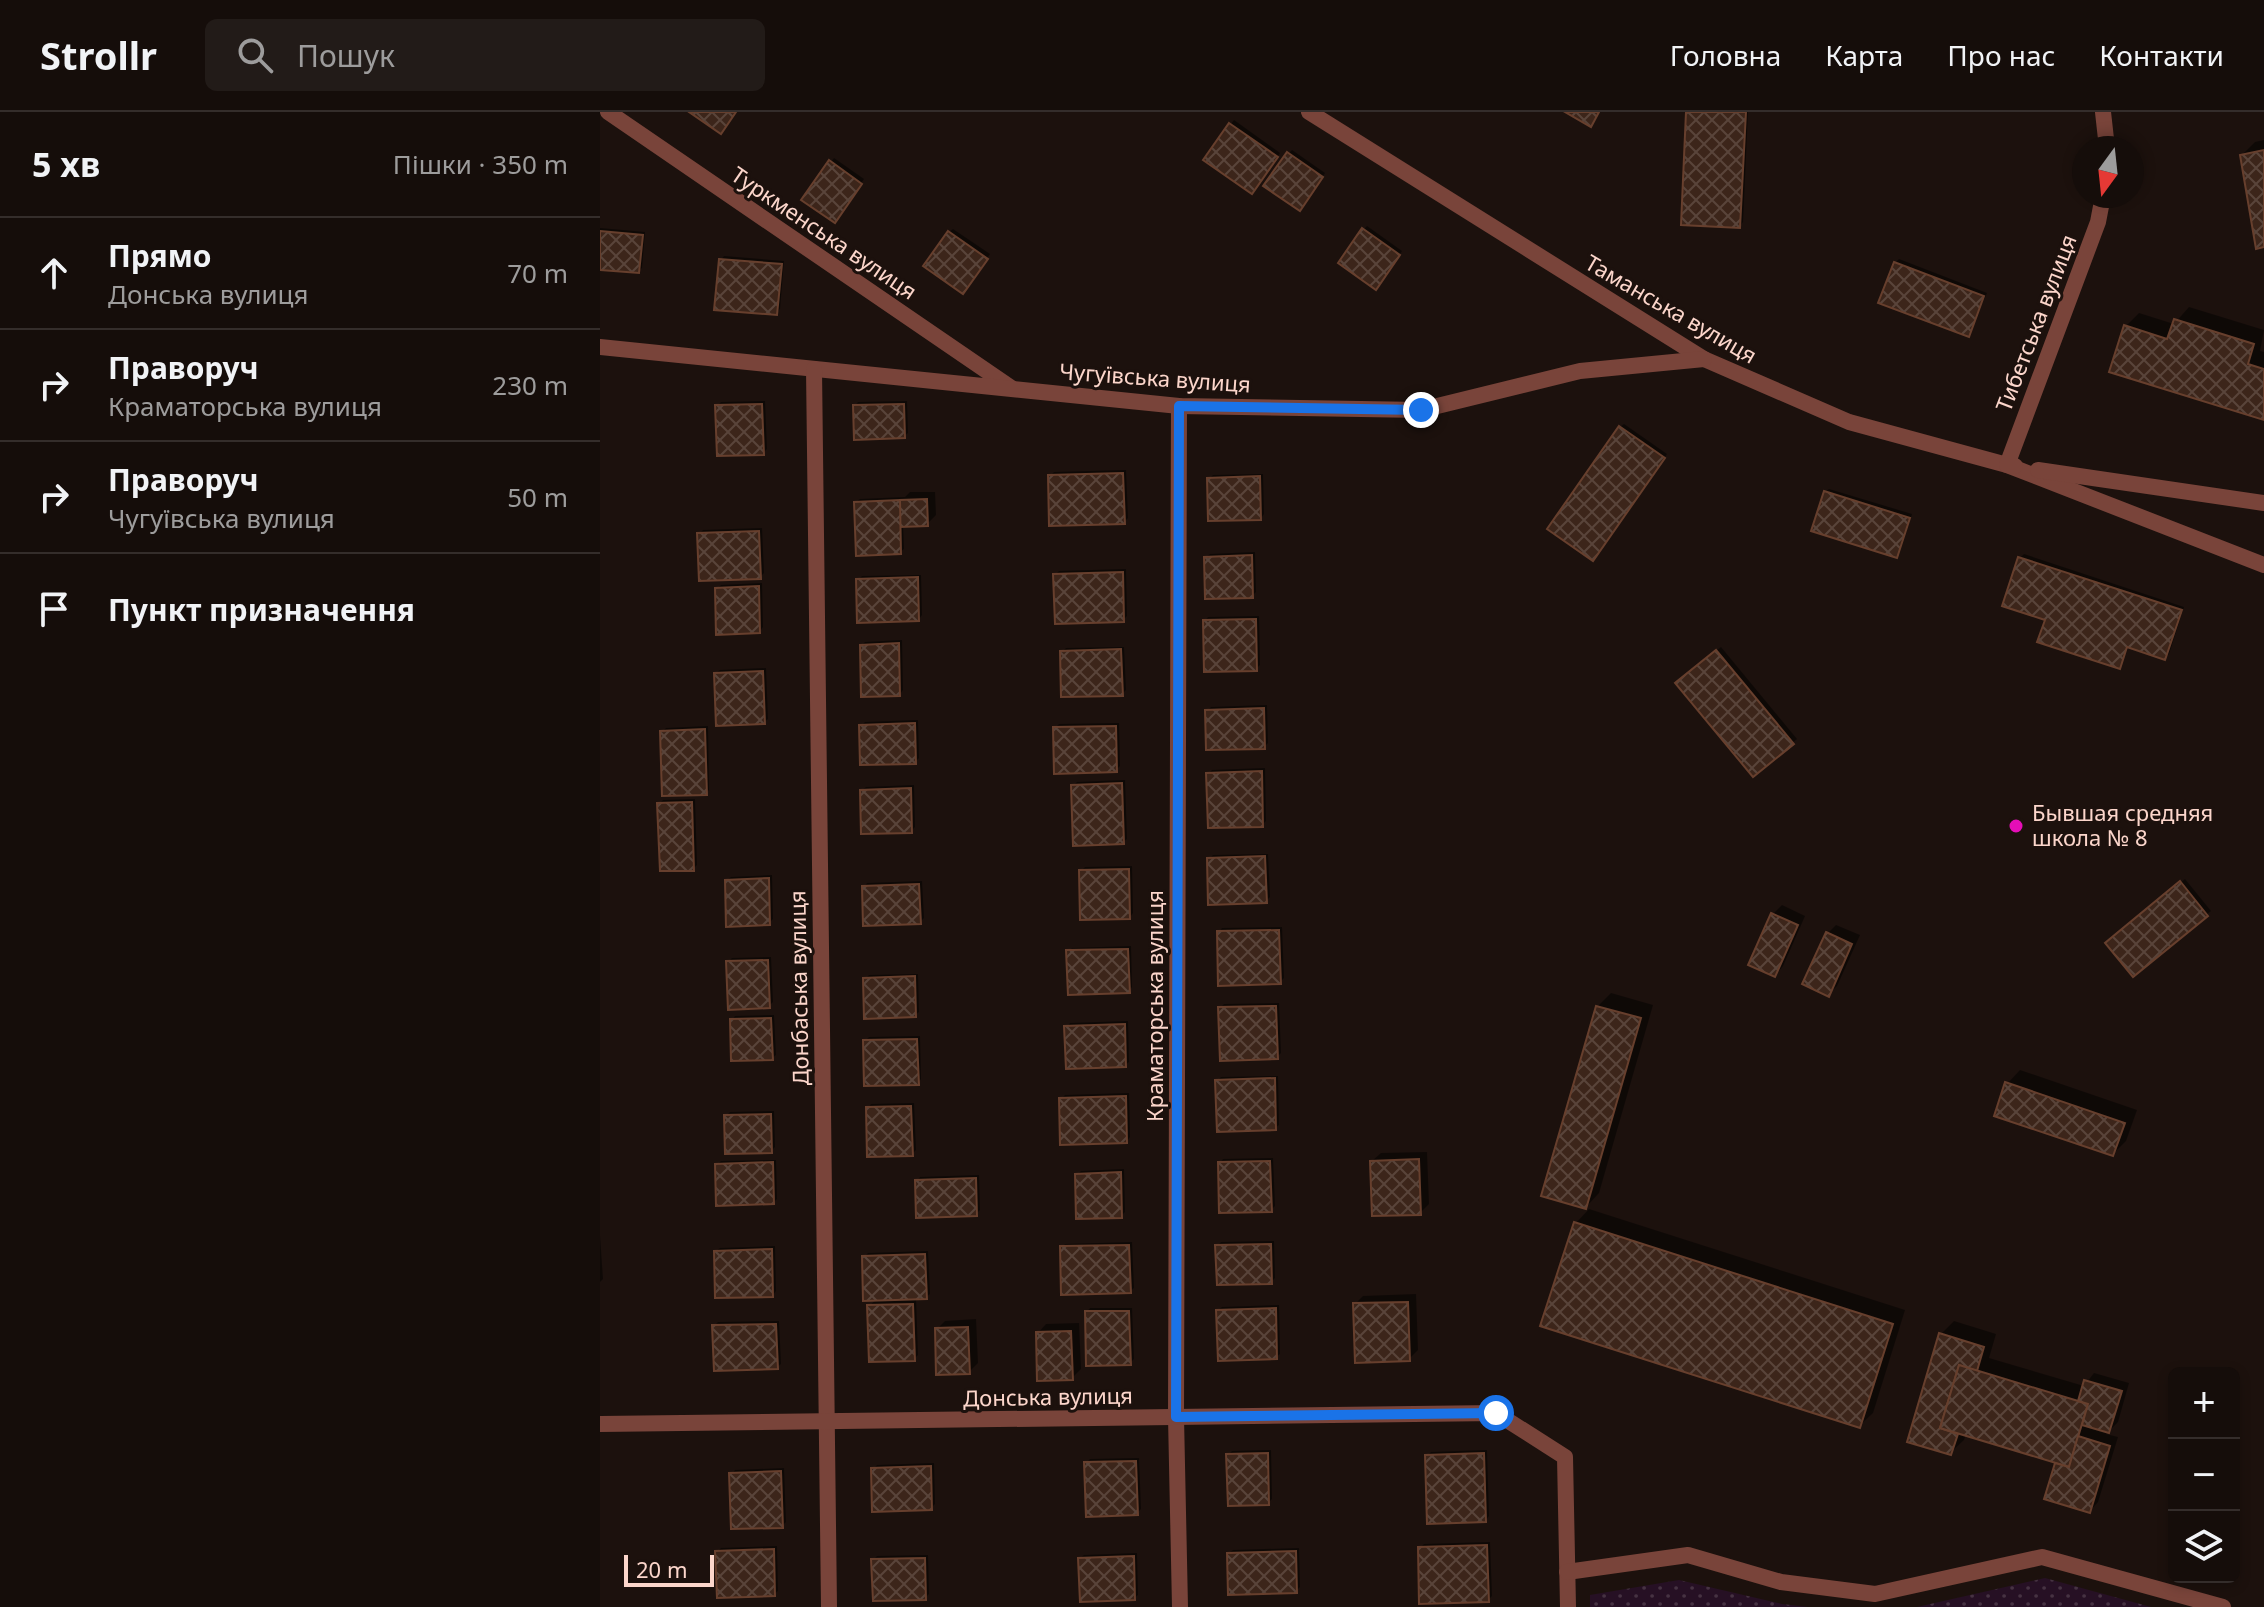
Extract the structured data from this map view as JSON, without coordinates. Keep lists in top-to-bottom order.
{
  "streets": {
    "street": [
      "Туркменська вулиця",
      "Таманська вулиця",
      "Тибетська вулиця",
      "Чугуївська вулиця",
      "Донбаська вулиця",
      "Краматорська вулиця",
      "Донська вулиця"
    ]
  },
  "crossings": [
    ["Туркменська вулиця", "Чугуївська вулиця"],
    ["Таманська вулиця", "Тибетська вулиця"],
    ["Таманська вулиця", "Чугуївська вулиця"],
    ["Чугуївська вулиця", "Донбаська вулиця"],
    ["Чугуївська вулиця", "Краматорська вулиця"],
    ["Донбаська вулиця", "Донська вулиця"],
    ["Краматорська вулиця", "Донська вулиця"]
  ],
  "places": ["Бывшая средняя школа № 8"],
  "scale_bar": "20 m",
  "north": "bottom",
  "page": {
    "header": "Strollr",
    "search": "Пошук",
    "nav": [
      "Головна",
      "Карта",
      "Про нас",
      "Контакти"
    ],
    "heading": ["5 хв", "Пішки · 350 m"],
    "list": [
      ["Прямо", "Донська вулиця", "70 m"],
      ["Праворуч", "Краматорська вулиця", "230 m"],
      ["Праворуч", "Чугуївська вулиця", "50 m"],
      "Пункт призначення"
    ],
    "map_buttons": ["+", "−"],
    "scale": "20 m"
  }
}
